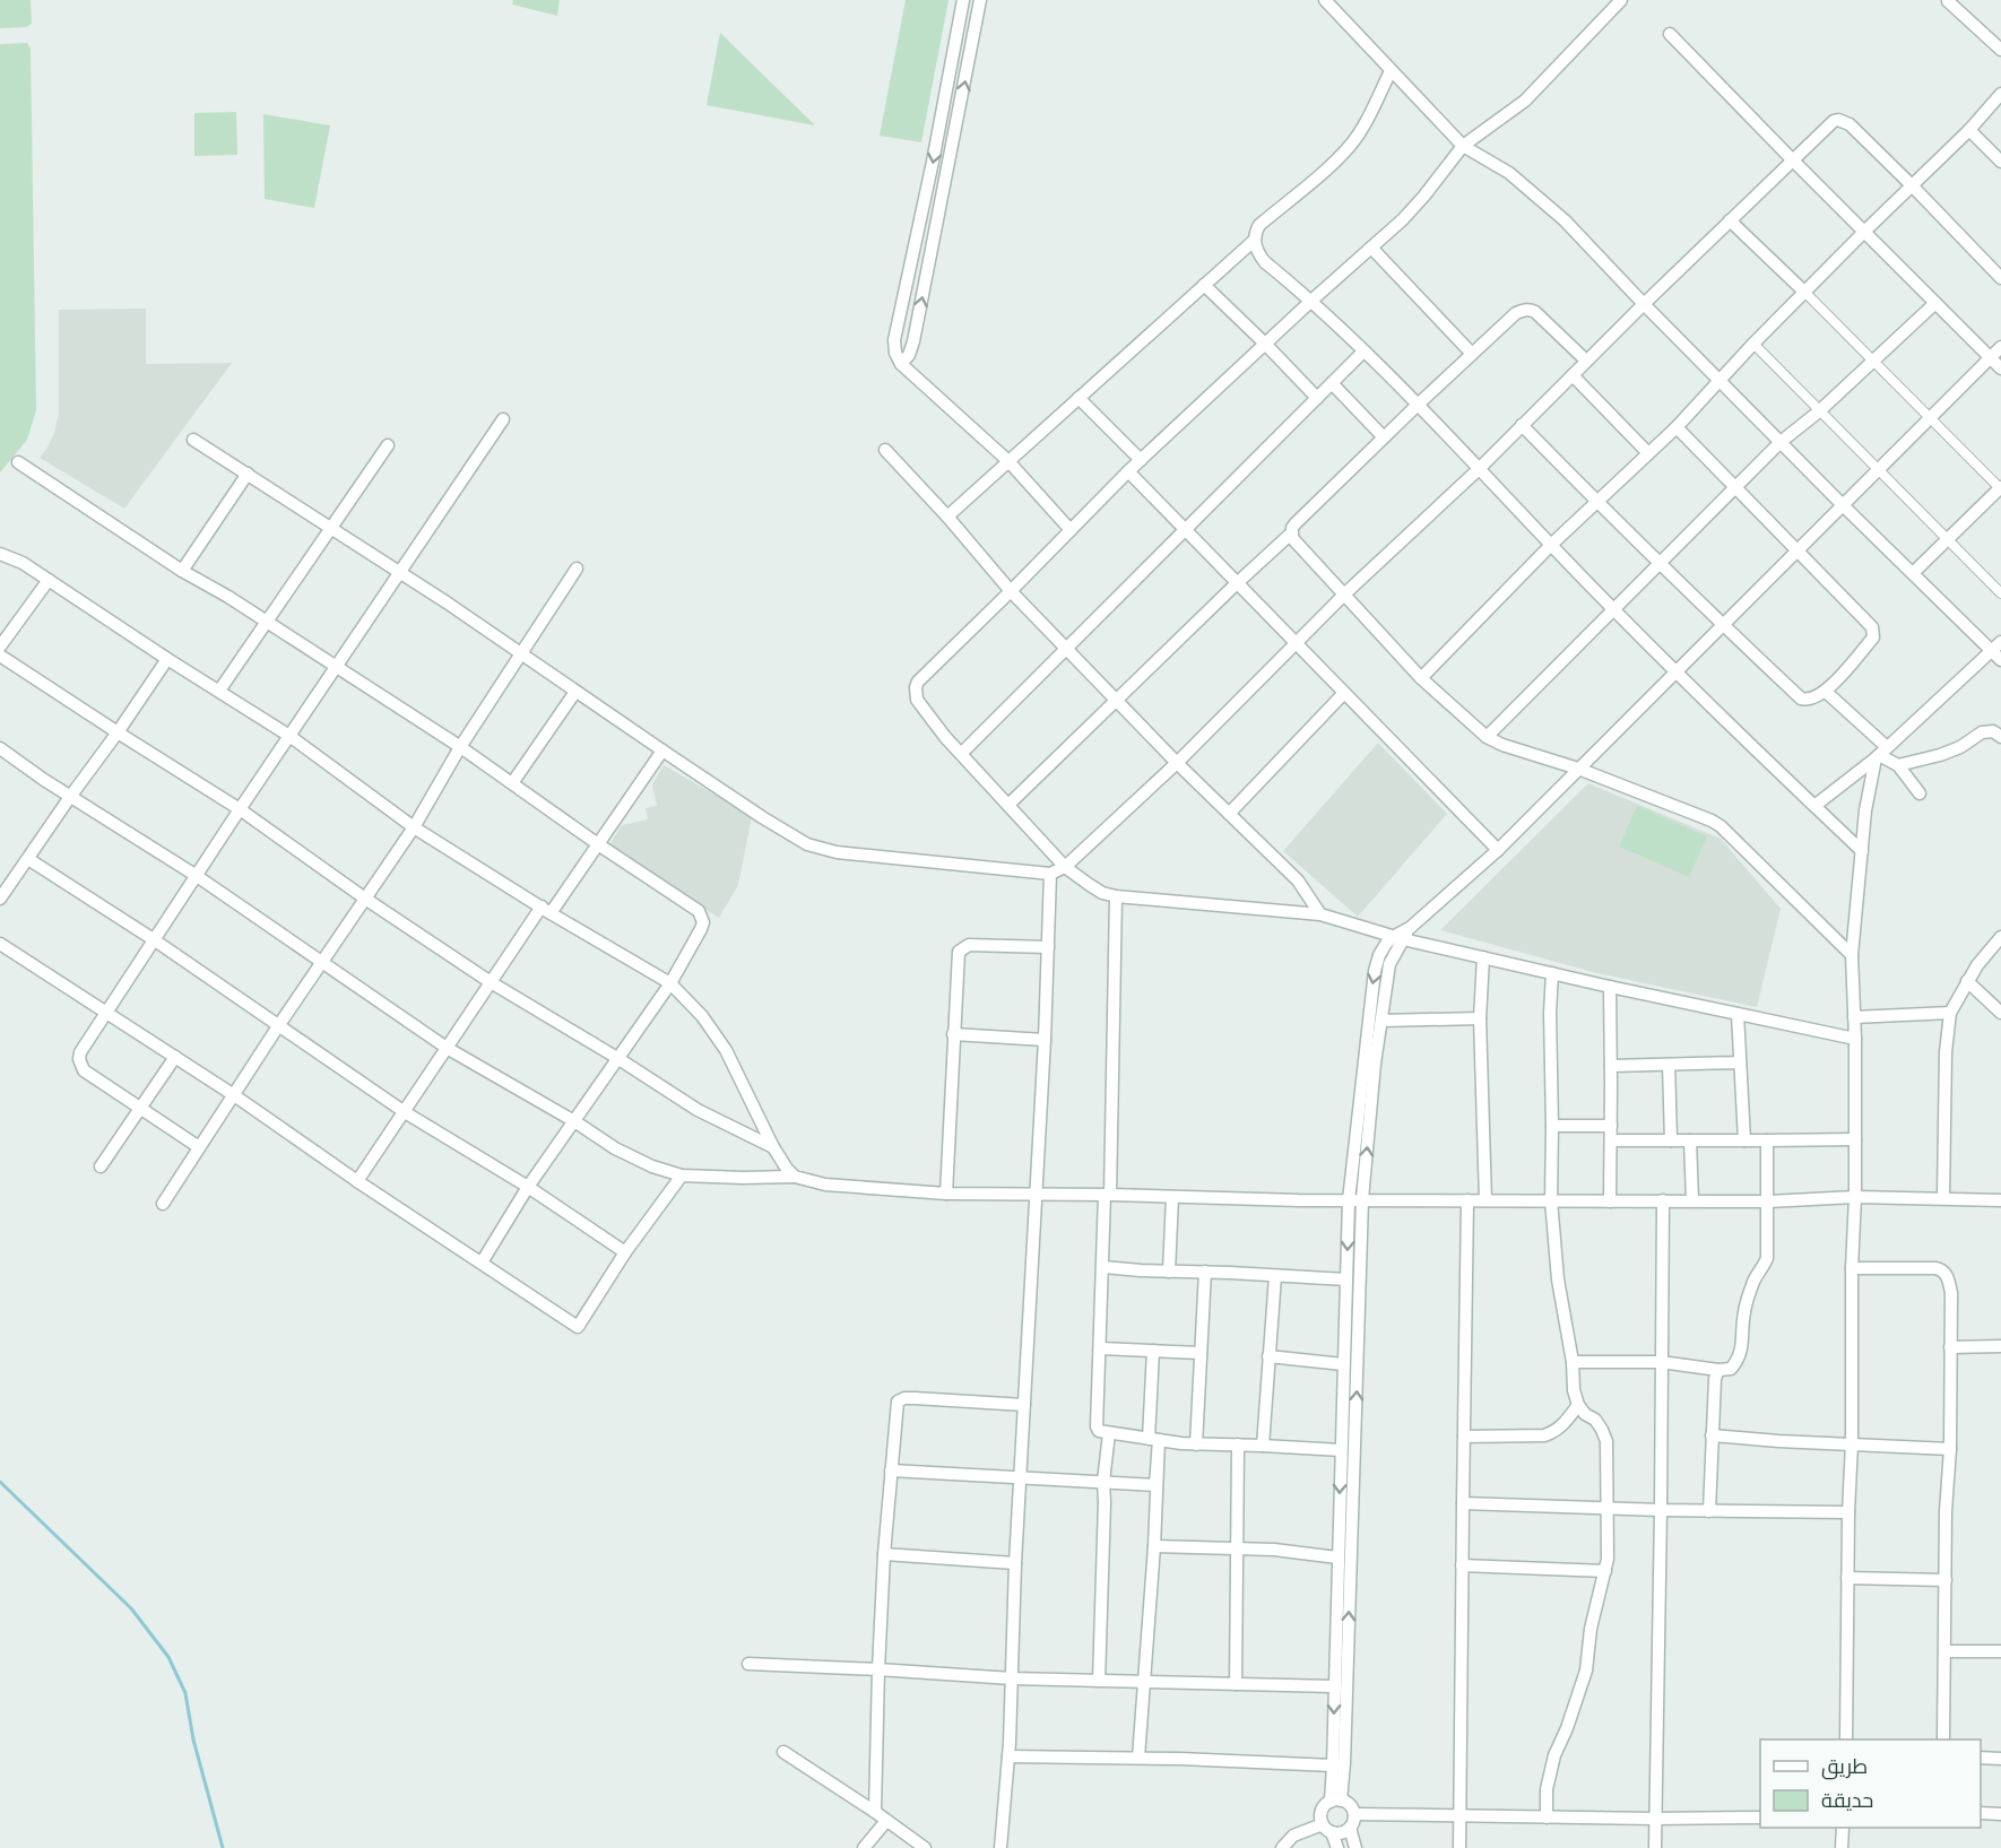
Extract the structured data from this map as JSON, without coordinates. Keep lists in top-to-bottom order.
{
  "legend": ["طريق", "حديقة"]
}
